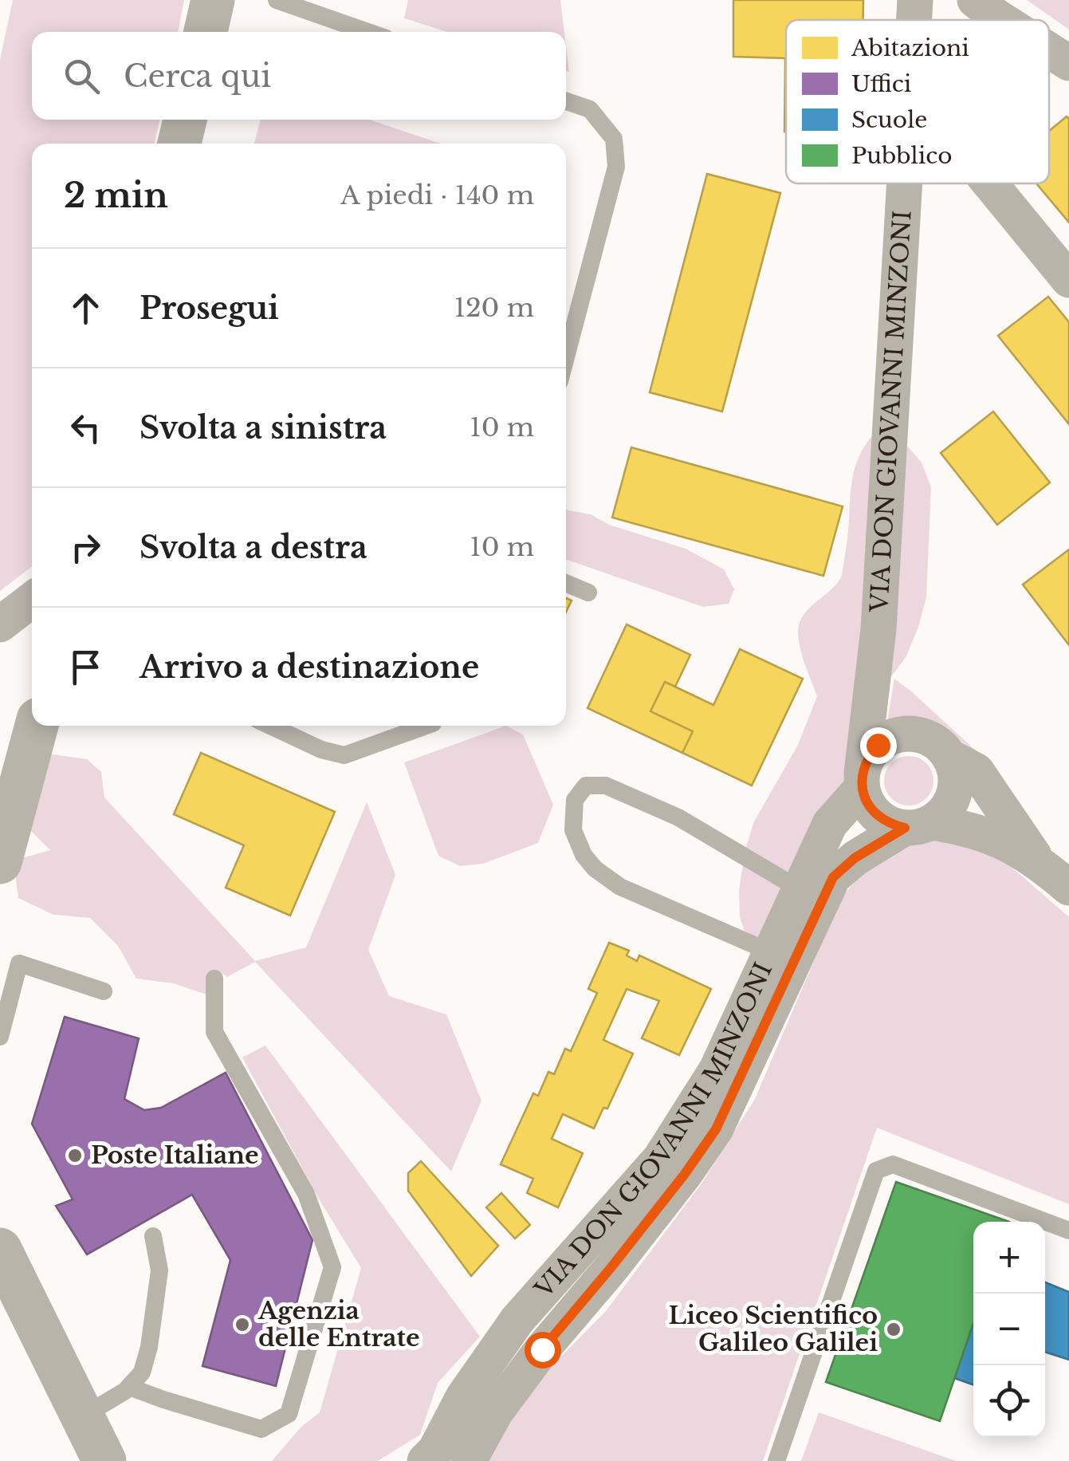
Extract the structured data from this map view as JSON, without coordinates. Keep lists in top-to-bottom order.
{
  "streets": {
    "street": ["VIA DON GIOVANNI MINZONI"]
  },
  "places": ["Poste Italiane", "Agenzia delle Entrate", "Liceo Scientifico Galileo Galilei"],
  "legend": [
    "Abitazioni",
    "Uffici",
    "Scuole",
    "Pubblico"
  ],
  "page": {
    "search": "Cerca qui",
    "heading": ["2 min", "A piedi · 140 m"],
    "list": [
      ["Prosegui", "120 m"],
      ["Svolta a sinistra", "10 m"],
      ["Svolta a destra", "10 m"],
      "Arrivo a destinazione"
    ],
    "map_buttons": ["+", "−"]
  }
}
